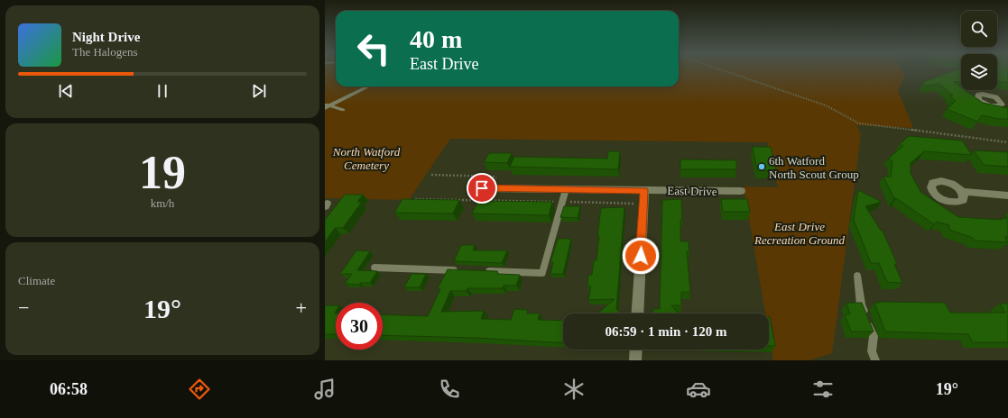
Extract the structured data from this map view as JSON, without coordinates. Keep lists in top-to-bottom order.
{
  "streets": {
    "street": ["East Drive"]
  },
  "parks": ["North Watford Cemetery", "East Drive Recreation Ground"],
  "places": ["6th Watford North Scout Group"],
  "page": {
    "turn": ["40 m", "East Drive"],
    "song": ["Night Drive", "The Halogens"],
    "tile": [
      ["19", "km/h"],
      "Climate"
    ],
    "heat": ["−", "19°", "+"],
    "limit": "30",
    "trip": "06:59 · 1 min · 120 m",
    "tabs": ["06:58", "19°"]
  }
}
